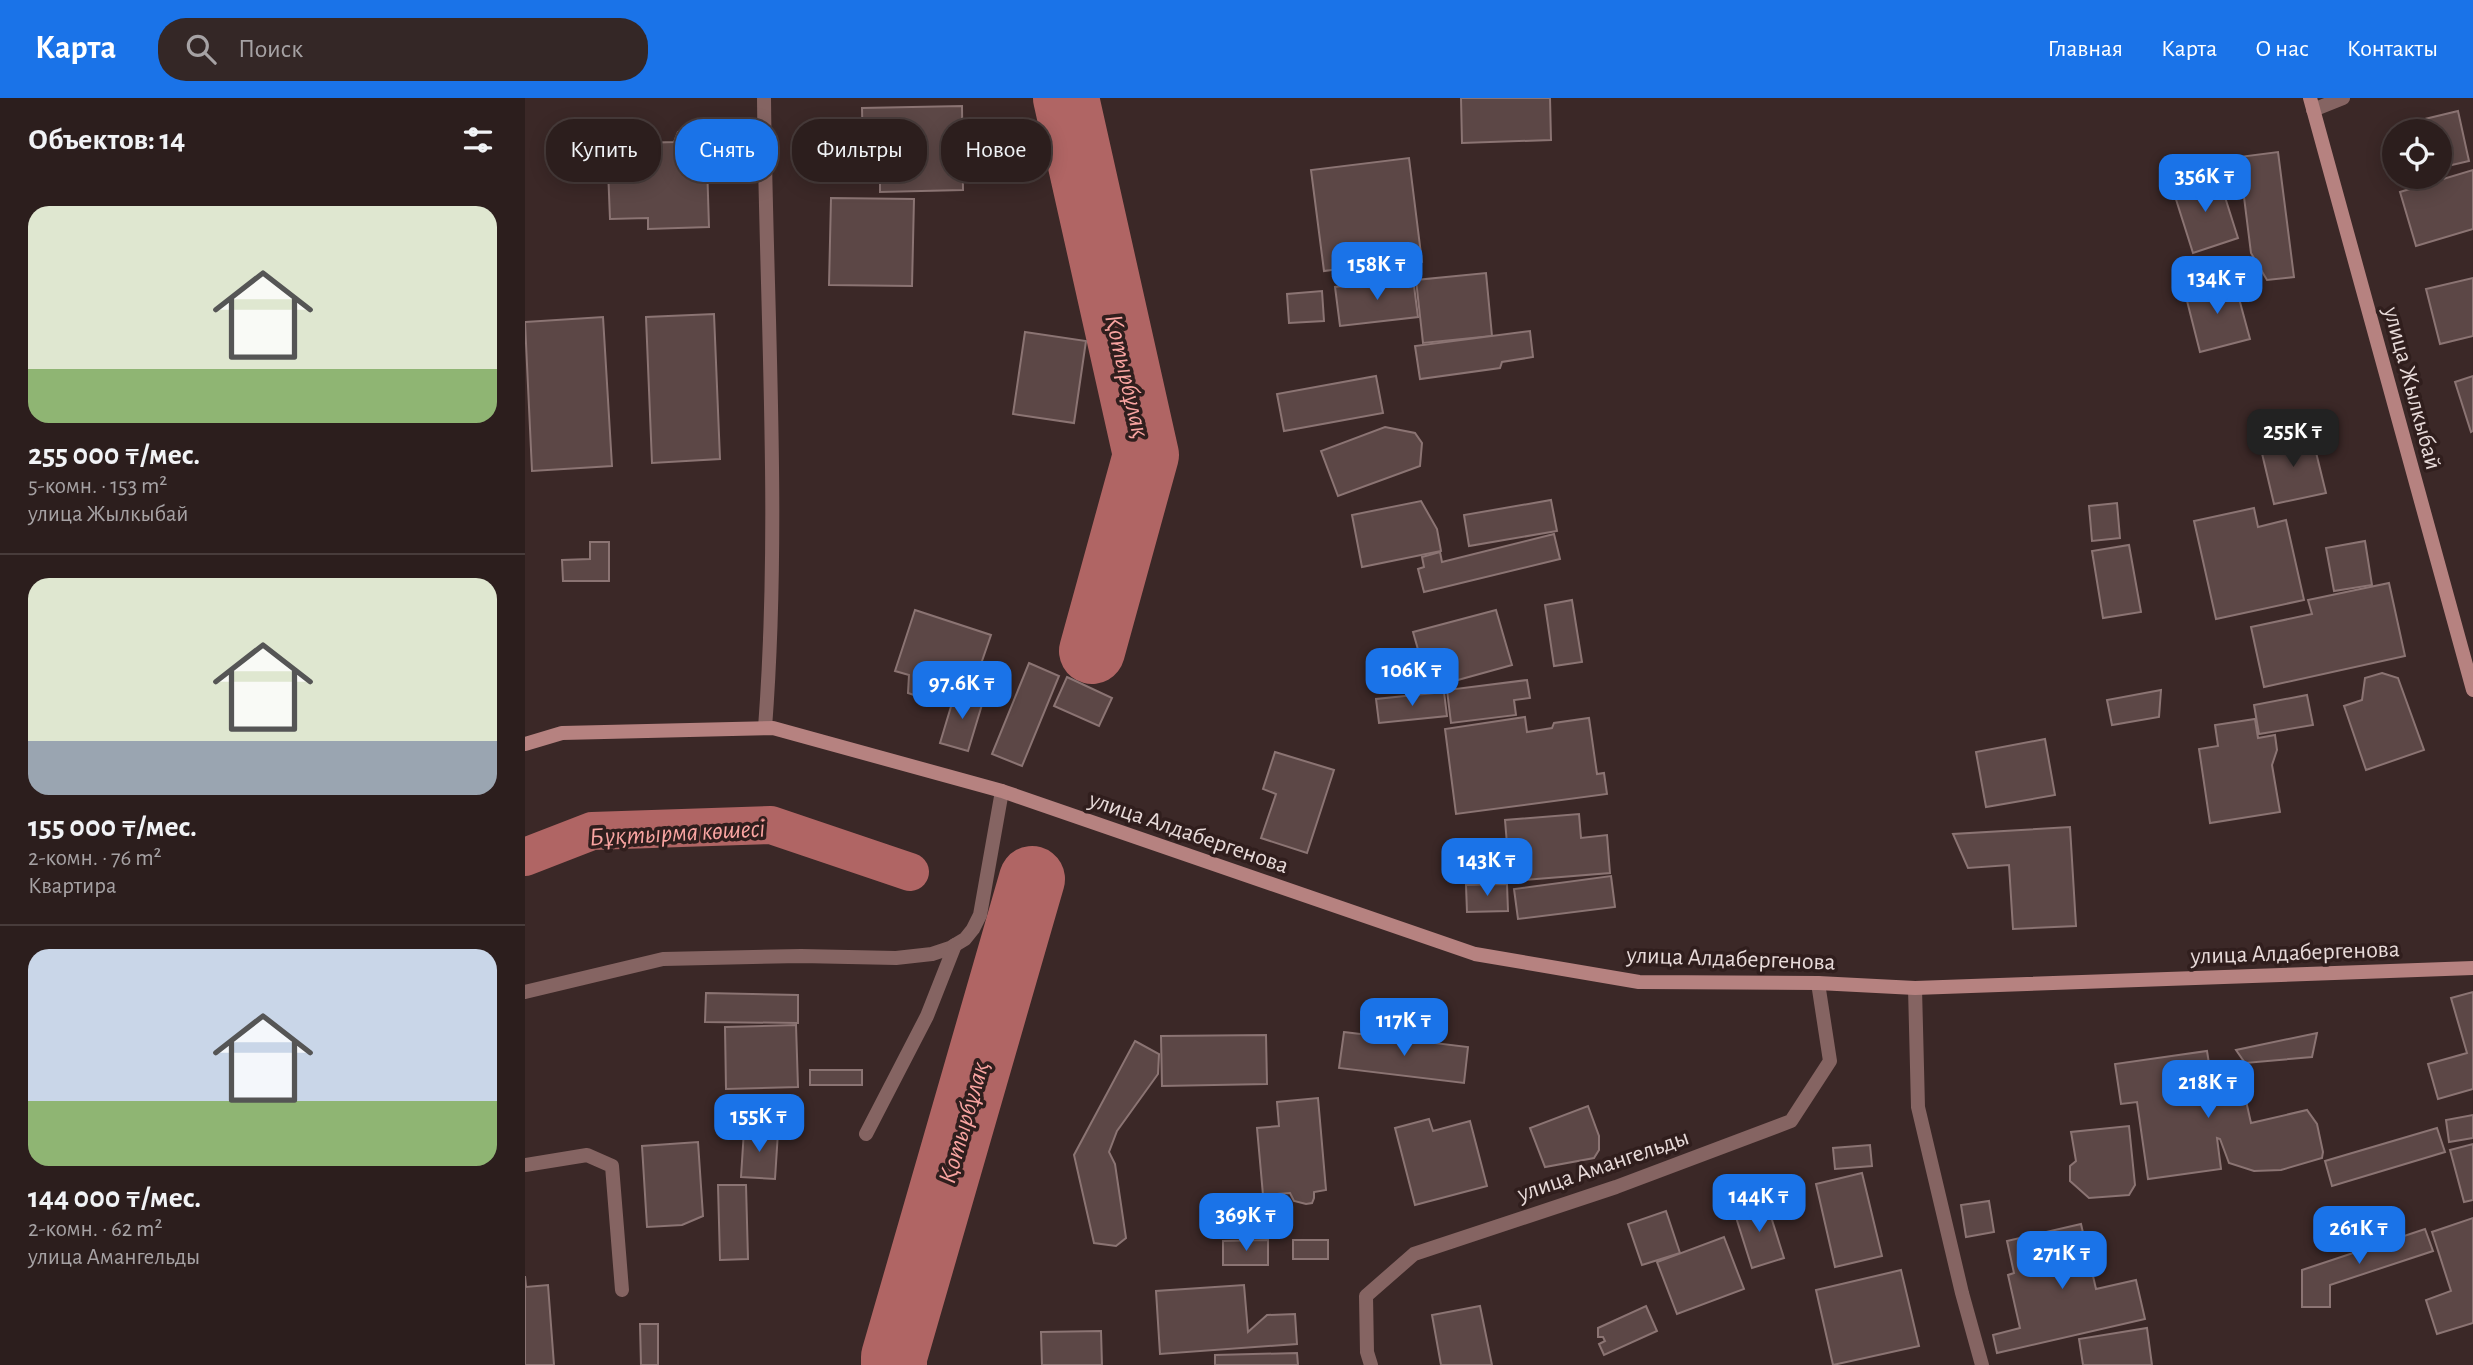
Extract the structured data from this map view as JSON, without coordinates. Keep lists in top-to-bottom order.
{
  "streets": {
    "main road": ["улица Жылкыбай", "улица Алдабергенова"],
    "street": ["улица Амангельды"]
  },
  "crossings": [
    ["улица Алдабергенова", "улица Амангельды"]
  ],
  "water": ["Қотырбұлақ", "Бұқтырма көшесі"],
  "page": {
    "header": "Карта",
    "search": "Поиск",
    "nav": [
      "Главная",
      "Карта",
      "О нас",
      "Контакты"
    ],
    "heading": "Объектов: 14",
    "chip": [
      "Купить",
      "Снять",
      "Фильтры",
      "Новое"
    ],
    "price": [
      "356K ₸",
      "158K ₸",
      "134K ₸",
      "255K ₸",
      "106K ₸",
      "97.6K ₸",
      "143K ₸",
      "117K ₸",
      "218K ₸",
      "155K ₸",
      "144K ₸",
      "369K ₸",
      "261K ₸",
      "271K ₸"
    ],
    "list": [
      {
        "name": "255 000 ₸/мес.",
        "note": "5-комн. · 153 m² · улица Жылкыбай"
      },
      {
        "name": "155 000 ₸/мес.",
        "note": "2-комн. · 76 m² · Квартира"
      },
      {
        "name": "144 000 ₸/мес.",
        "note": "2-комн. · 62 m² · улица Амангельды"
      }
    ]
  }
}
